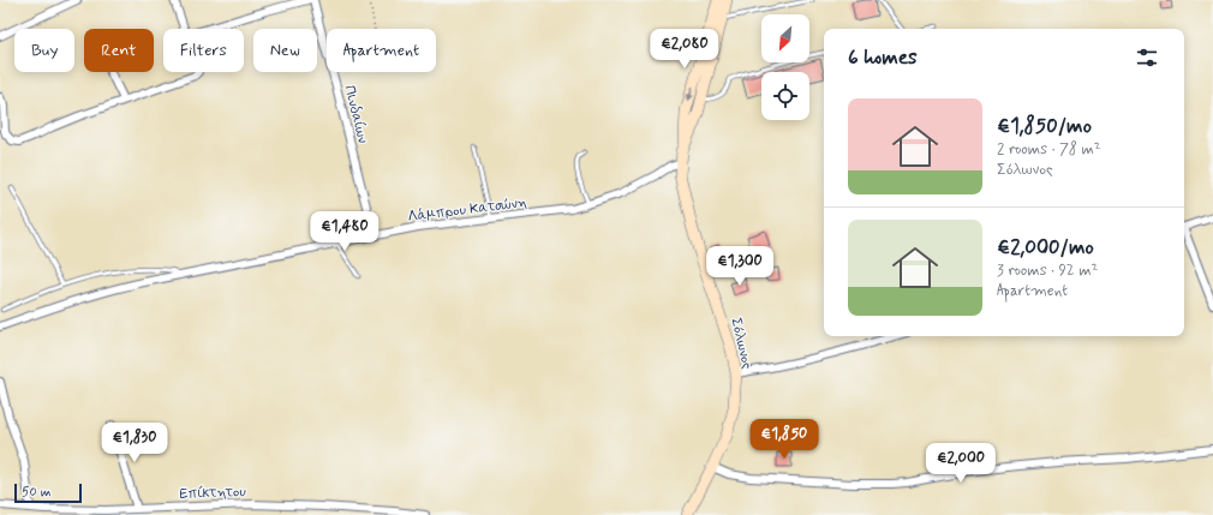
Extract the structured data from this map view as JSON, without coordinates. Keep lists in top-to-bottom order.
{
  "streets": {
    "street": [
      "Πινδαίων",
      "Λάμπρου Κατσώνη",
      "Σόλωνος",
      "Επίκτητου"
    ]
  },
  "crossings": [
    ["Πινδαίων", "Λάμπρου Κατσώνη"],
    ["Λάμπρου Κατσώνη", "Σόλωνος"]
  ],
  "scale_bar": "50 m",
  "north": "bottom left",
  "page": {
    "price": [
      "€2,080",
      "€1,480",
      "€1,300",
      "€1,850",
      "€1,830",
      "€2,000"
    ],
    "chip": [
      "Buy",
      "Rent",
      "Filters",
      "New",
      "Apartment"
    ],
    "heading": "6 homes",
    "list": [
      {
        "name": "€1,850/mo",
        "note": "2 rooms · 78 m² · Σόλωνος"
      },
      {
        "name": "€2,000/mo",
        "note": "3 rooms · 92 m² · Apartment"
      }
    ],
    "scale": "50 m"
  }
}
